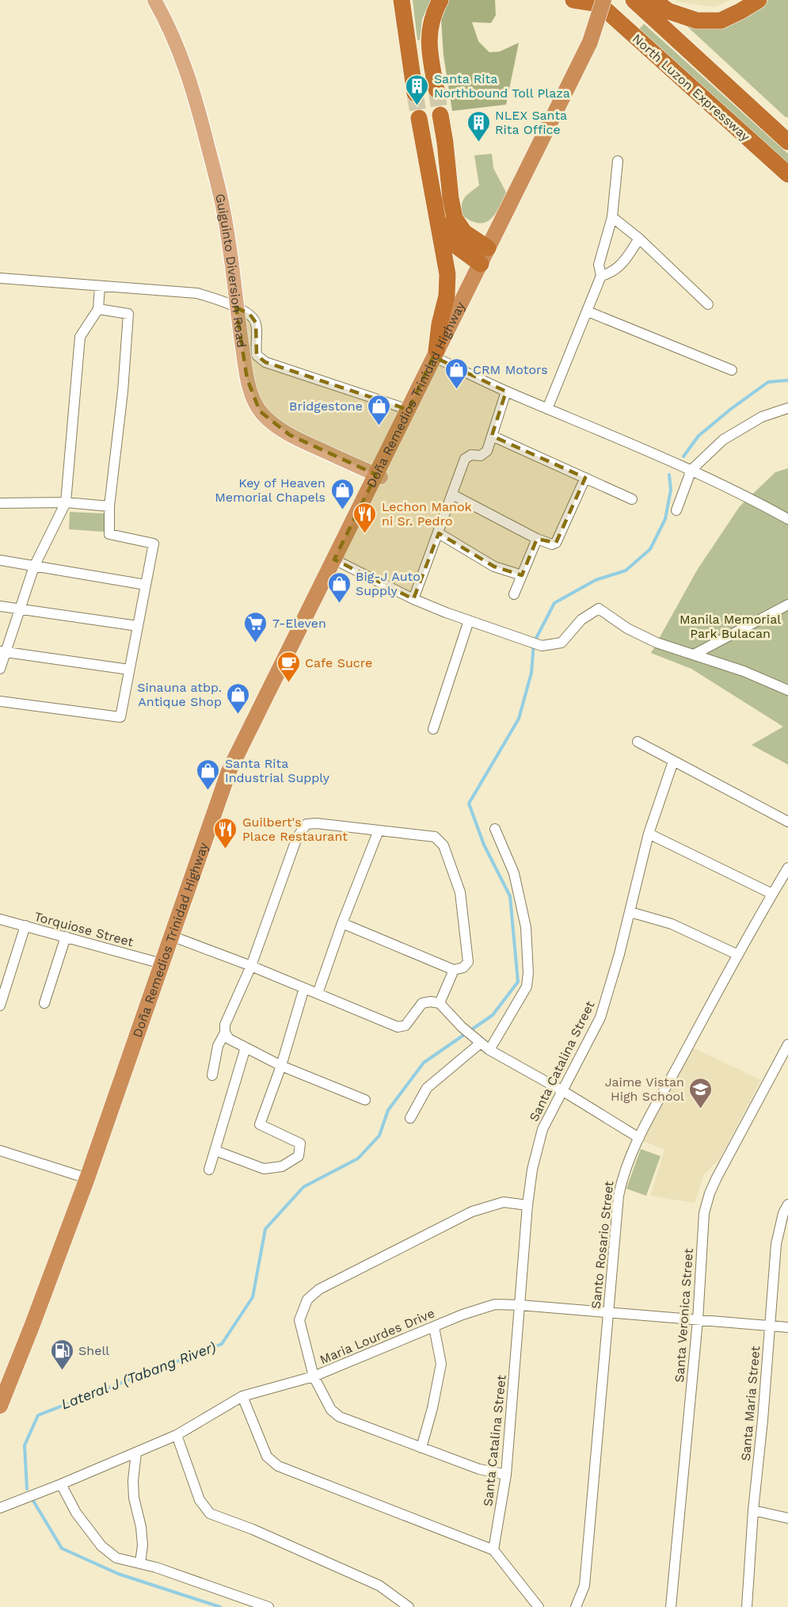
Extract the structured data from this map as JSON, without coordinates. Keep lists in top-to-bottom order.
{
  "streets": {
    "highway": ["North Luzon Expressway", "Doña Remedios Trinidad Highway"],
    "main road": ["Guiguinto Diversion Road"],
    "street": [
      "Torquiose Street",
      "Santa Catalina Street",
      "Santo Rosario Street",
      "Santa Veronica Street",
      "Maria Lourdes Drive",
      "Santa Maria Street"
    ]
  },
  "crossings": [
    ["North Luzon Expressway", "Doña Remedios Trinidad Highway"],
    ["Doña Remedios Trinidad Highway", "Torquiose Street"],
    ["Santa Catalina Street", "Maria Lourdes Drive"],
    ["Santo Rosario Street", "Maria Lourdes Drive"],
    ["Santa Veronica Street", "Maria Lourdes Drive"],
    ["Maria Lourdes Drive", "Santa Maria Street"]
  ],
  "water": ["Lateral J (Tabang River)"],
  "parks": ["Manila Memorial Park Bulacan"],
  "places": {
    "building": ["Santa Rita Northbound Toll Plaza", "NLEX Santa Rita Office"],
    "shop": [
      "CRM Motors",
      "Bridgestone",
      "Key of Heaven Memorial Chapels",
      "Big-J Auto Supply",
      "Sinauna atbp. Antique Shop",
      "Santa Rita Industrial Supply"
    ],
    "restaurant": ["Lechon Manok ni Sr. Pedro", "Guilbert's Place Restaurant"],
    "supermarket": ["7-Eleven"],
    "cafe": ["Cafe Sucre"],
    "school or university": ["Jaime Vistan High School"],
    "fuel station": ["Shell"]
  }
}
